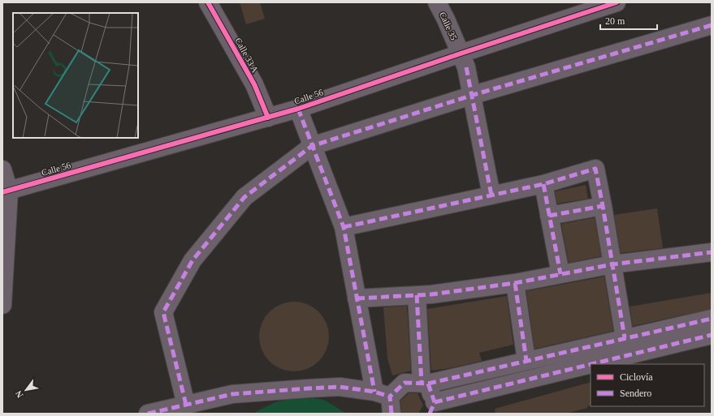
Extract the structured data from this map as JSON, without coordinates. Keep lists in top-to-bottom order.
{
  "streets": {
    "street": ["Calle 35", "Calle 33 A", "Calle 56"]
  },
  "crossings": [
    ["Calle 35", "Calle 56"],
    ["Calle 33 A", "Calle 56"]
  ],
  "legend": ["Ciclovía", "Sendero"],
  "scale_bar": "20 m",
  "north": "bottom left"
}
